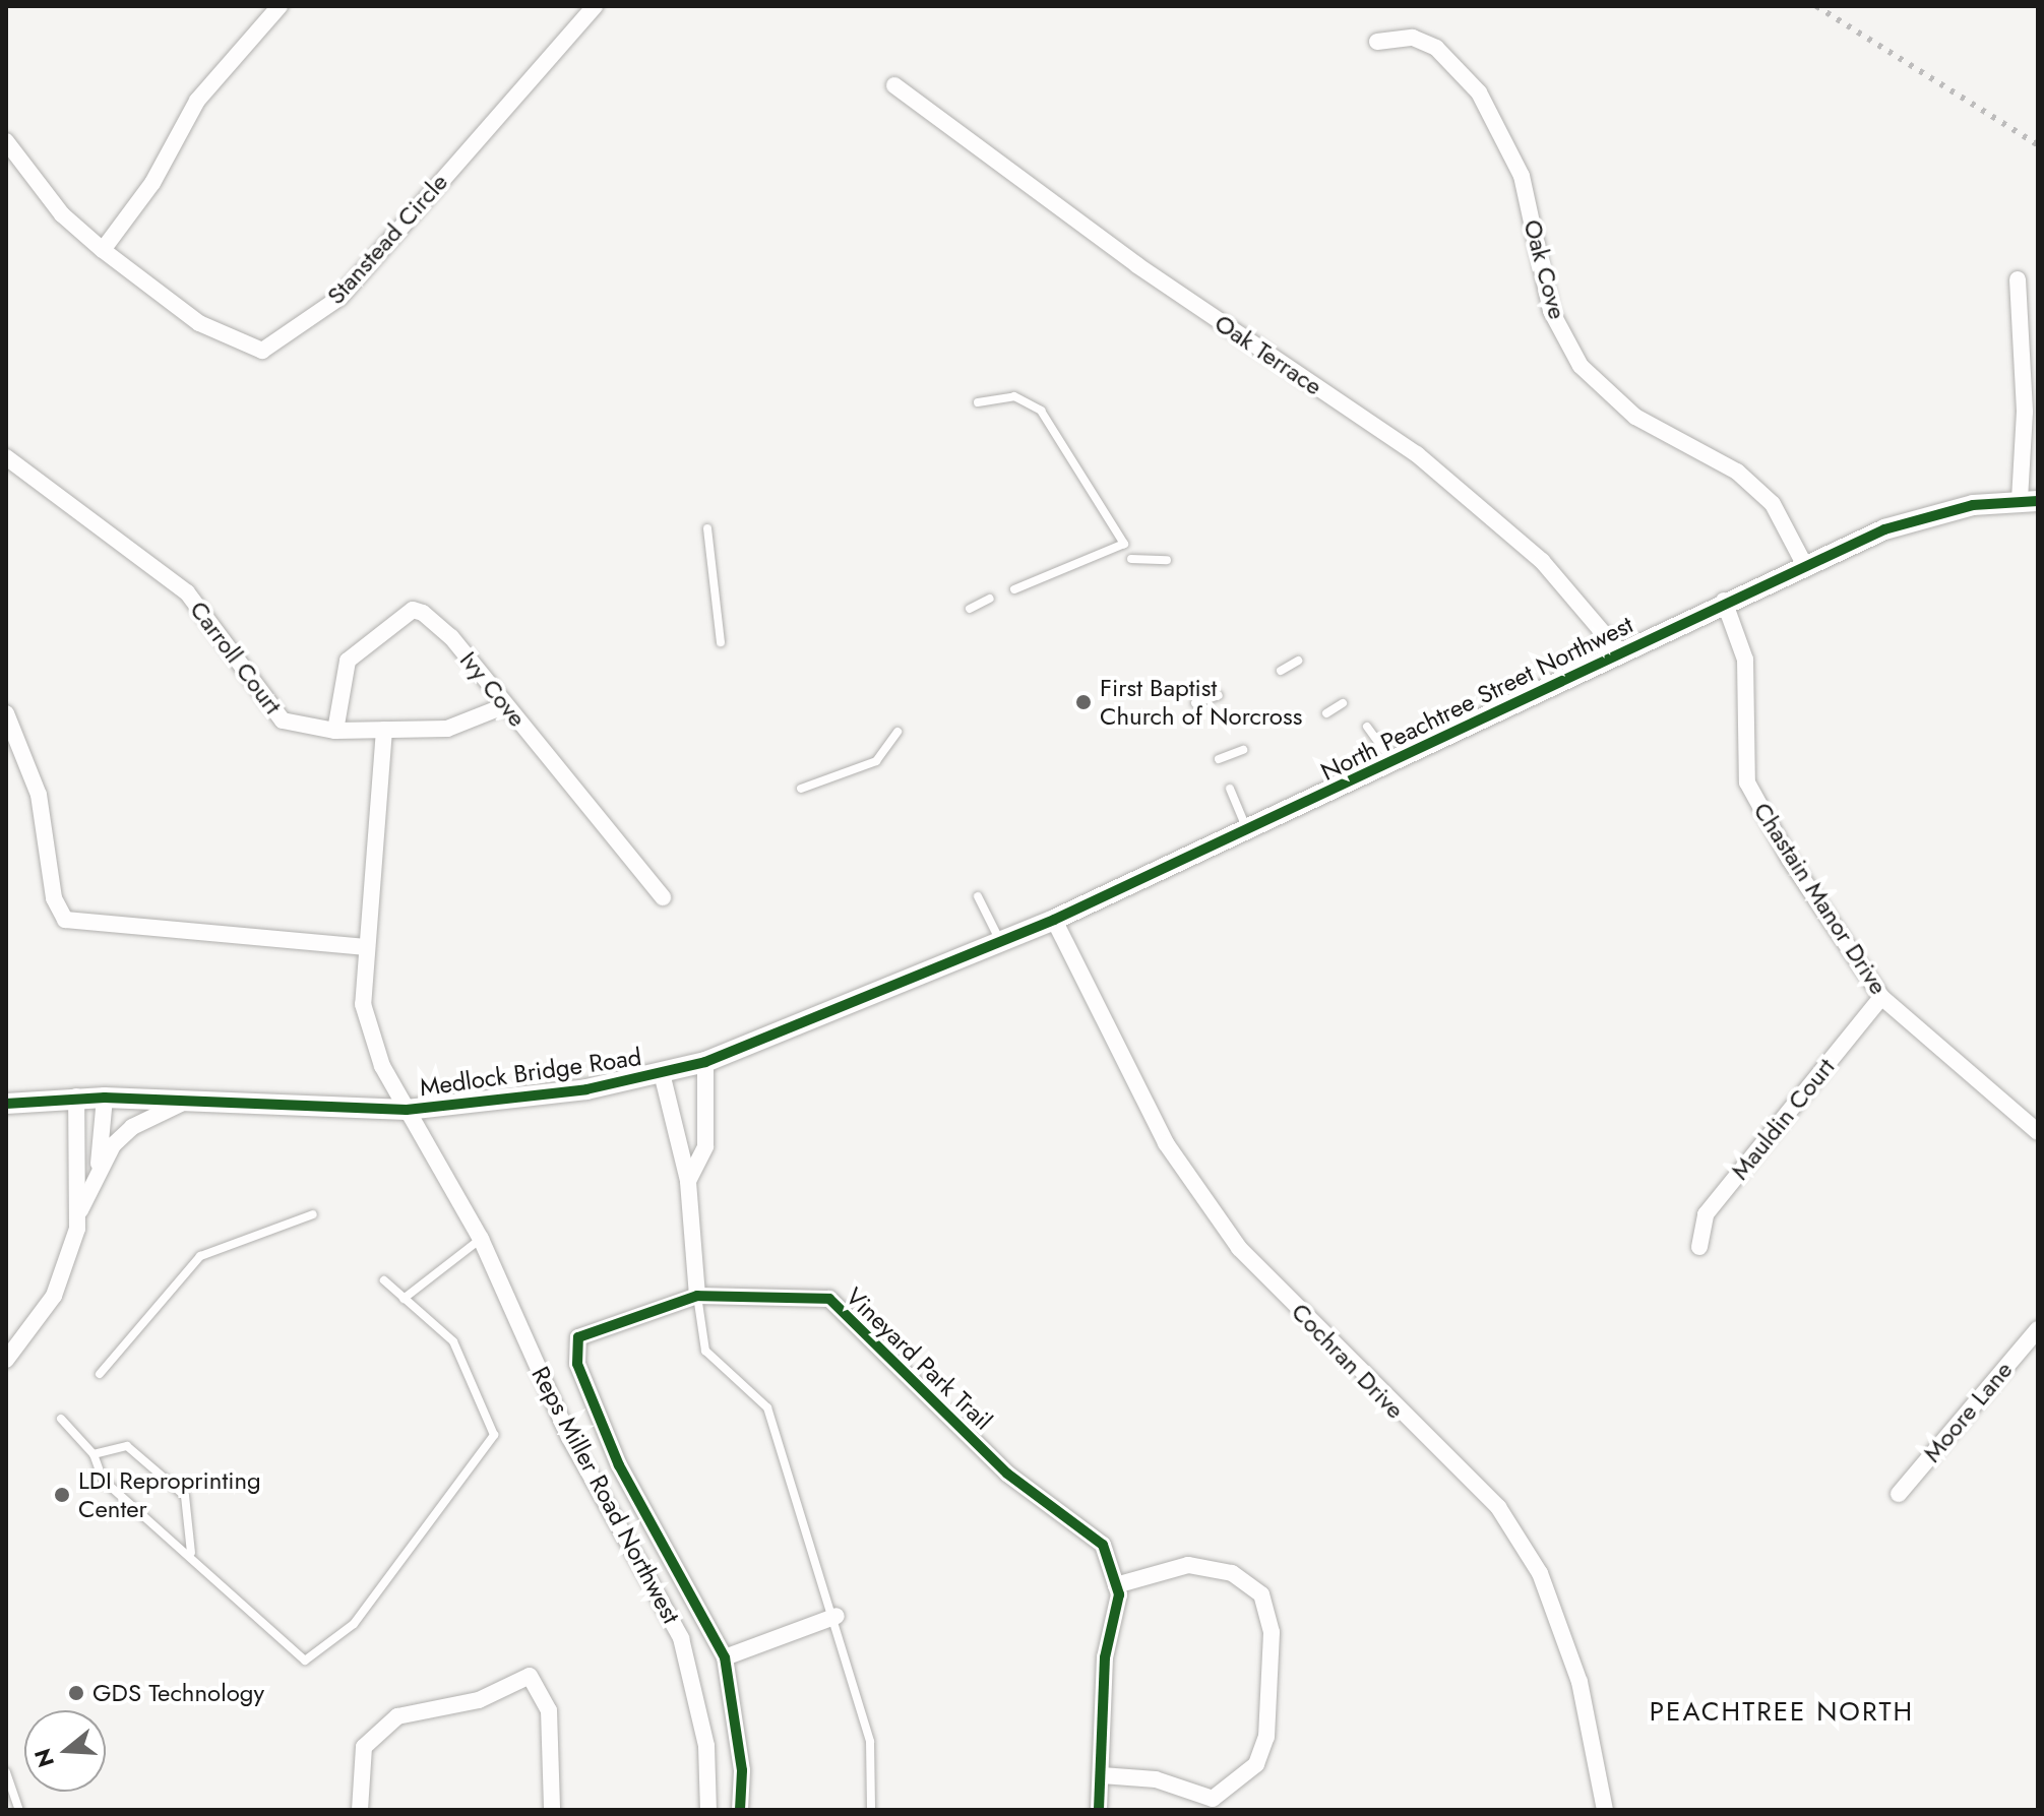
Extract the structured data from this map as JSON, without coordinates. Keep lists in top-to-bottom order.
{
  "streets": {
    "street": [
      "Stanstead Circle",
      "Oak Cove",
      "Oak Terrace",
      "Carroll Court",
      "Ivy Cove",
      "North Peachtree Street Northwest",
      "Chastain Manor Drive",
      "Medlock Bridge Road",
      "Mauldin Court",
      "Vineyard Park Trail",
      "Cochran Drive",
      "Moore Lane",
      "Reps Miller Road Northwest"
    ]
  },
  "crossings": [
    ["Oak Cove", "North Peachtree Street Northwest"],
    ["Oak Terrace", "North Peachtree Street Northwest"],
    ["Carroll Court", "Ivy Cove"],
    ["Carroll Court", "Reps Miller Road Northwest"],
    ["North Peachtree Street Northwest", "Chastain Manor Drive"],
    ["North Peachtree Street Northwest", "Medlock Bridge Road"],
    ["North Peachtree Street Northwest", "Cochran Drive"],
    ["Chastain Manor Drive", "Mauldin Court"],
    ["Medlock Bridge Road", "Reps Miller Road Northwest"]
  ],
  "districts": ["PEACHTREE NORTH"],
  "places": ["First Baptist Church of Norcross", "LDI Reproprinting Center", "GDS Technology"],
  "north": "left"
}
